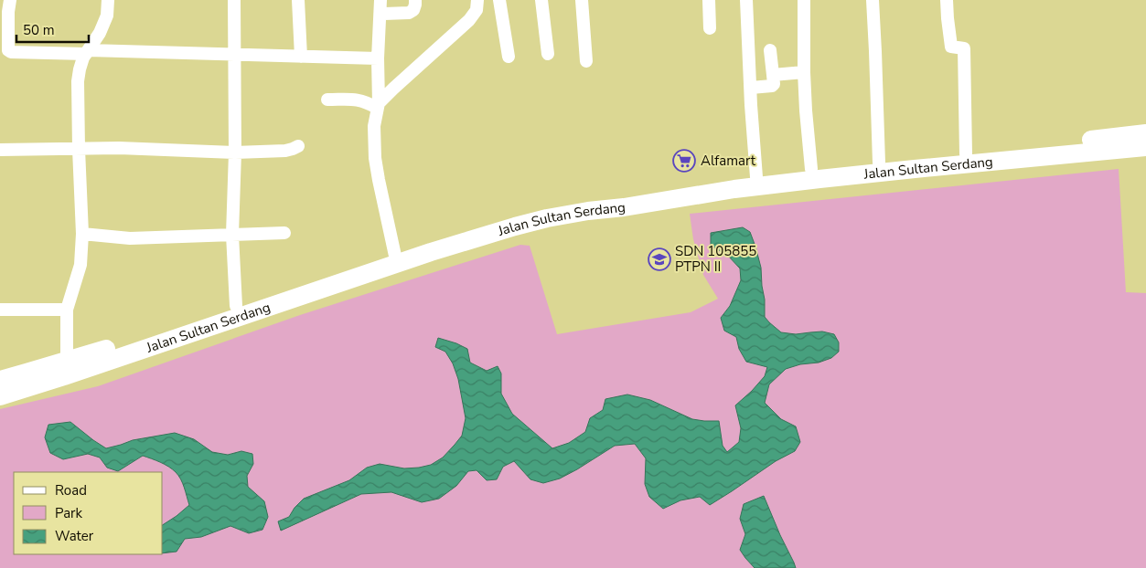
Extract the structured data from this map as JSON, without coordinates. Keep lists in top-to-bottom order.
{
  "streets": {
    "highway": ["Jalan Sultan Serdang"]
  },
  "places": {
    "supermarket": ["Alfamart"],
    "school or university": ["SDN 105855 PTPN II"]
  },
  "legend": ["Road", "Park", "Water"],
  "scale_bar": "50 m"
}
